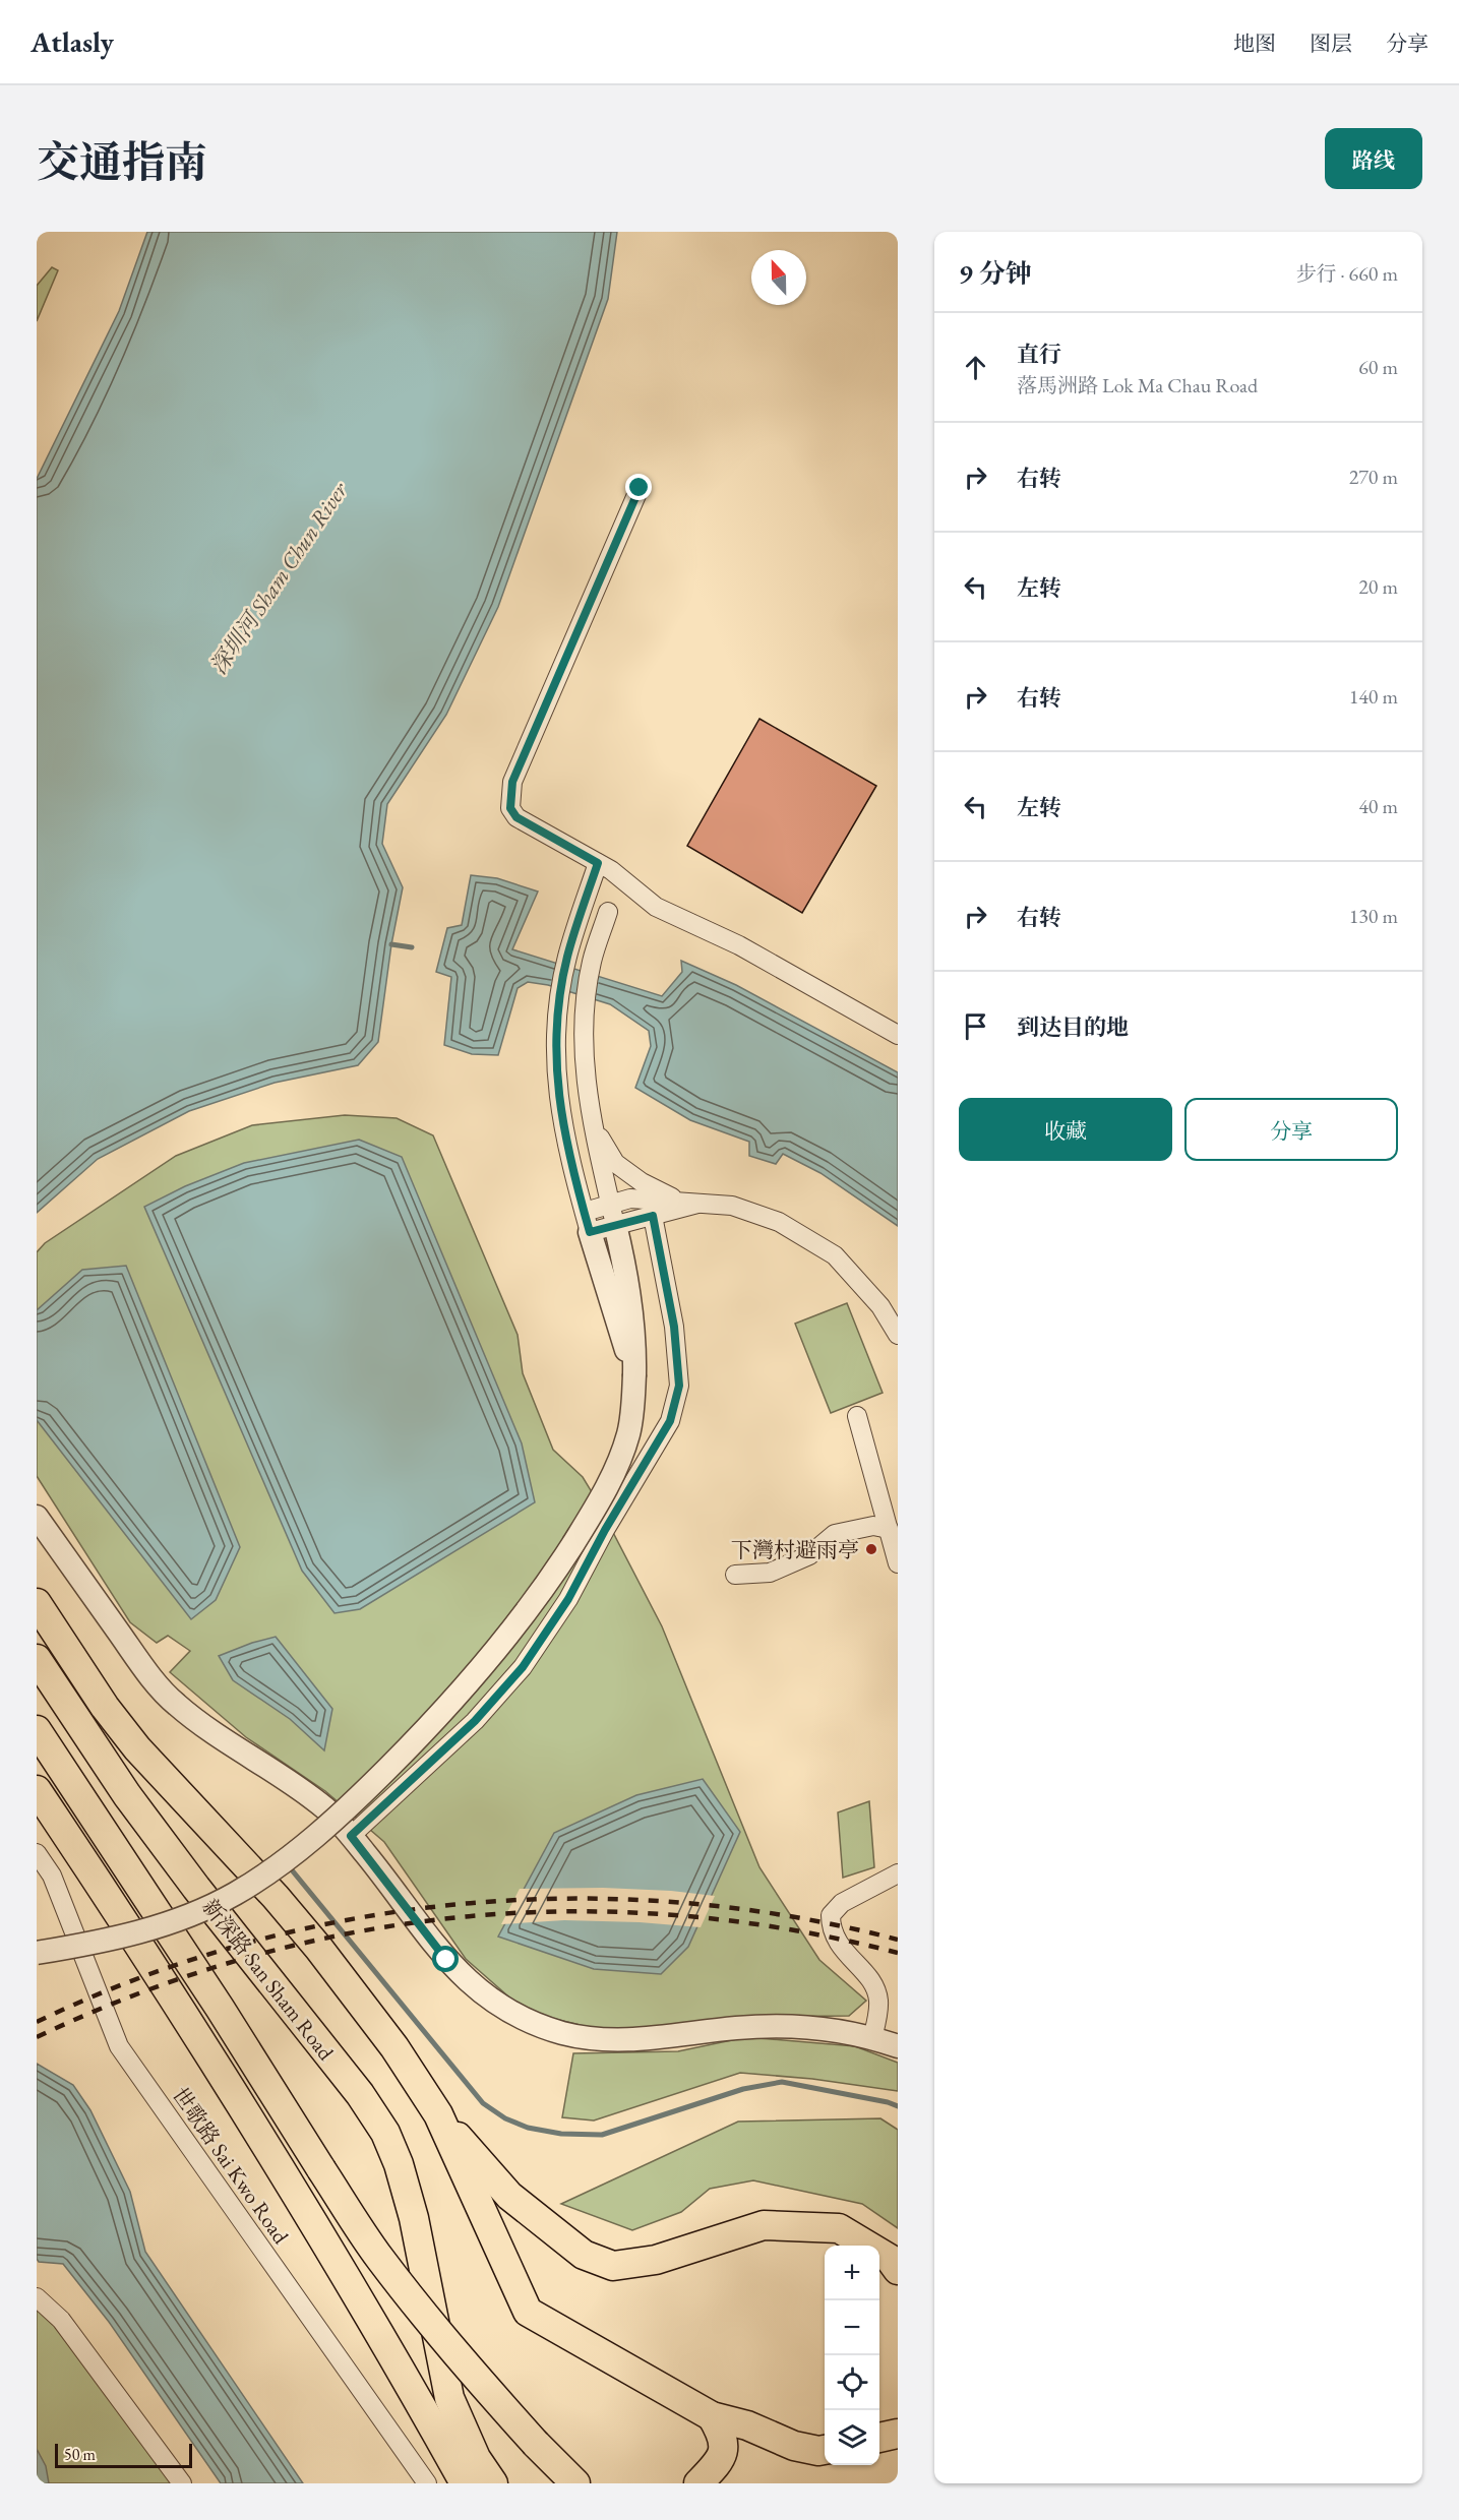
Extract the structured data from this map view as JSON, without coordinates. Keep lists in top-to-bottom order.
{
  "streets": {
    "main road": ["新深路 San Sham Road"],
    "street": ["世歌路 Sai Kwo Road"]
  },
  "water": ["深圳河 Sham Chun River"],
  "places": ["下灣村避雨亭"],
  "scale_bar": "50 m",
  "north": "top",
  "page": {
    "header": "Atlasly",
    "nav": ["地图", "图层", "分享"],
    "title": "交通指南",
    "buttons": [
      "路线",
      ["收藏", "分享"]
    ],
    "heading": ["9 分钟", "步行 · 660 m"],
    "list": [
      ["直行", "落馬洲路 Lok Ma Chau Road", "60 m"],
      ["右转", "270 m"],
      ["左转", "20 m"],
      ["右转", "140 m"],
      ["左转", "40 m"],
      ["右转", "130 m"],
      "到达目的地"
    ],
    "map_buttons": ["+", "−"],
    "scale": "50 m"
  }
}
